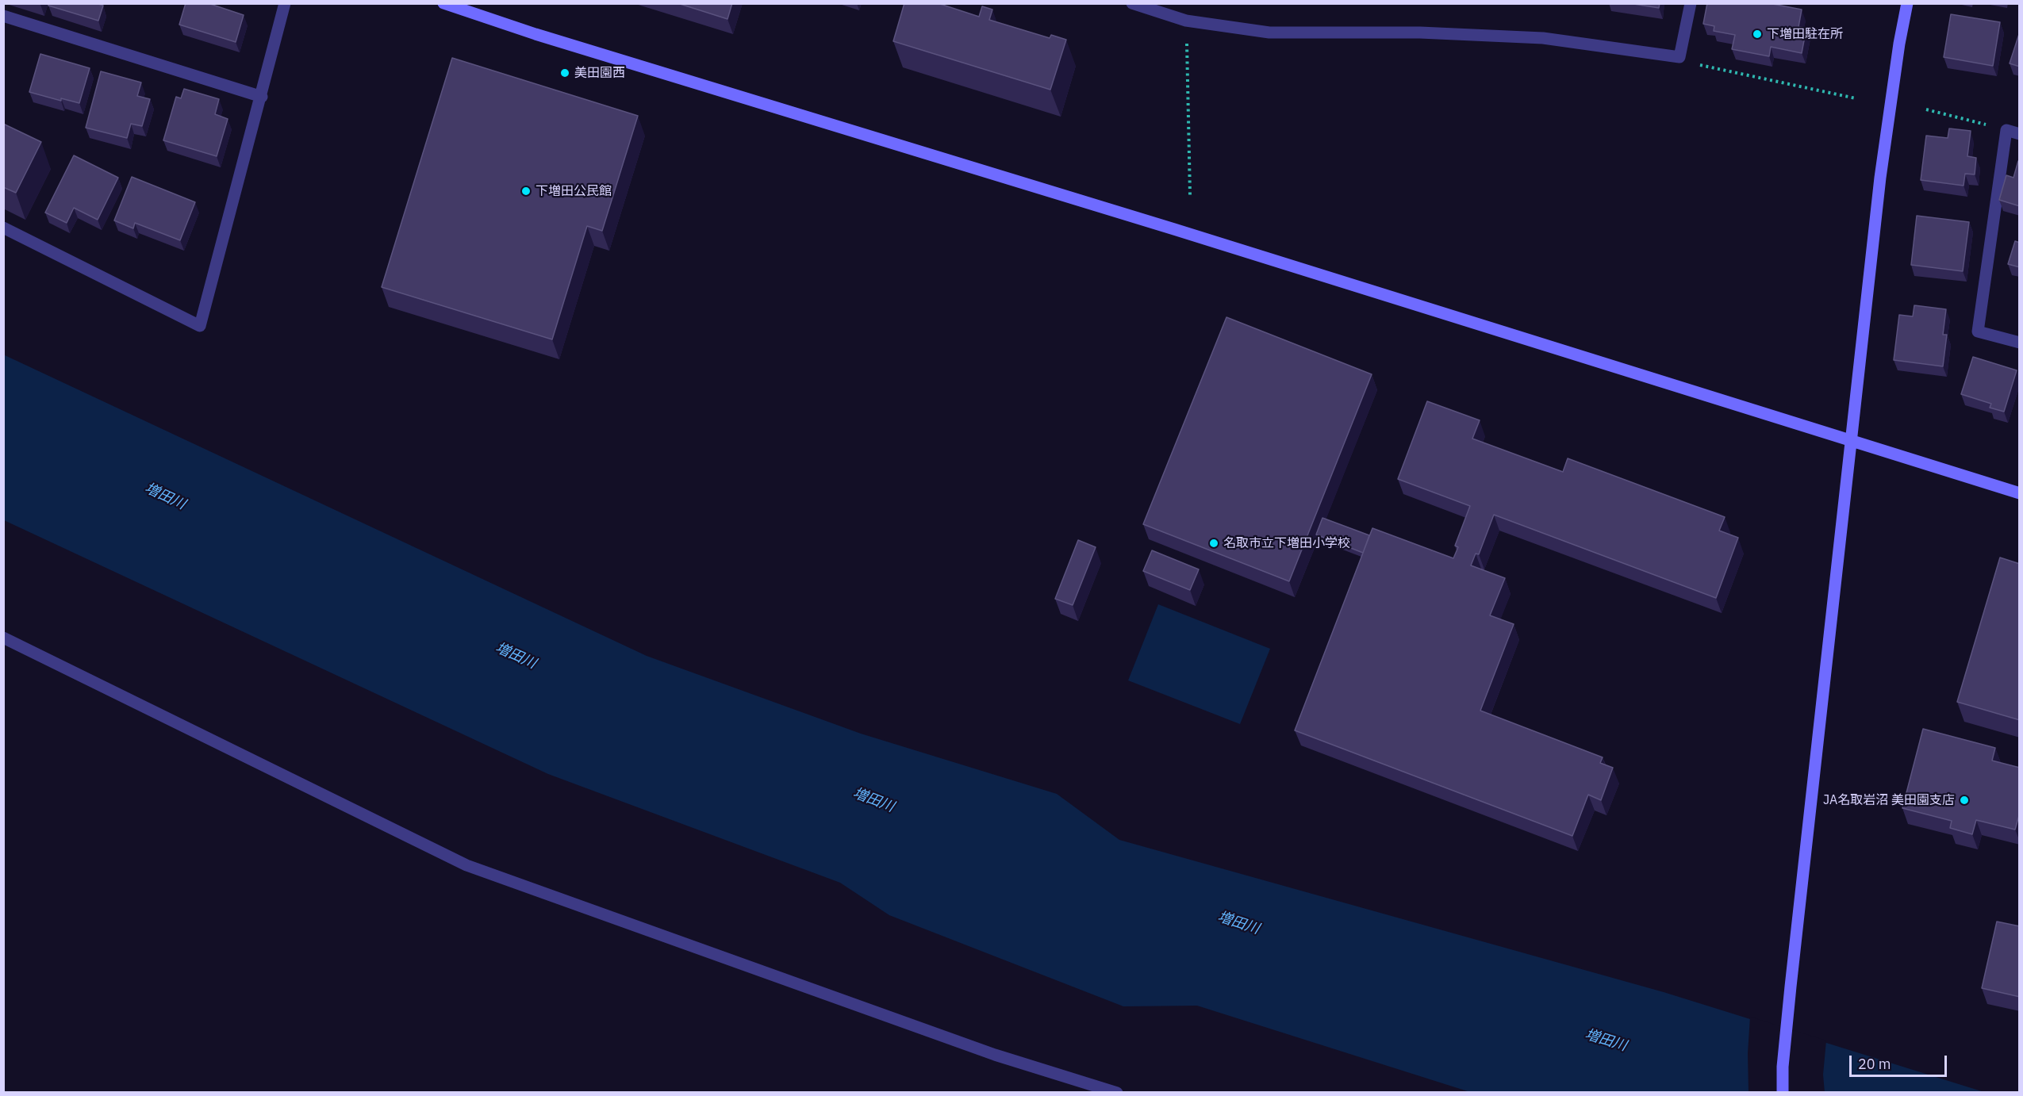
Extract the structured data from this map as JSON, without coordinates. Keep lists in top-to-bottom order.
{
  "water": ["増田川"],
  "places": [
    "下増田駐在所",
    "美田園西",
    "下増田公民館",
    "名取市立下増田小学校",
    "JA名取岩沼 美田園支店"
  ],
  "scale_bar": "20 m"
}
